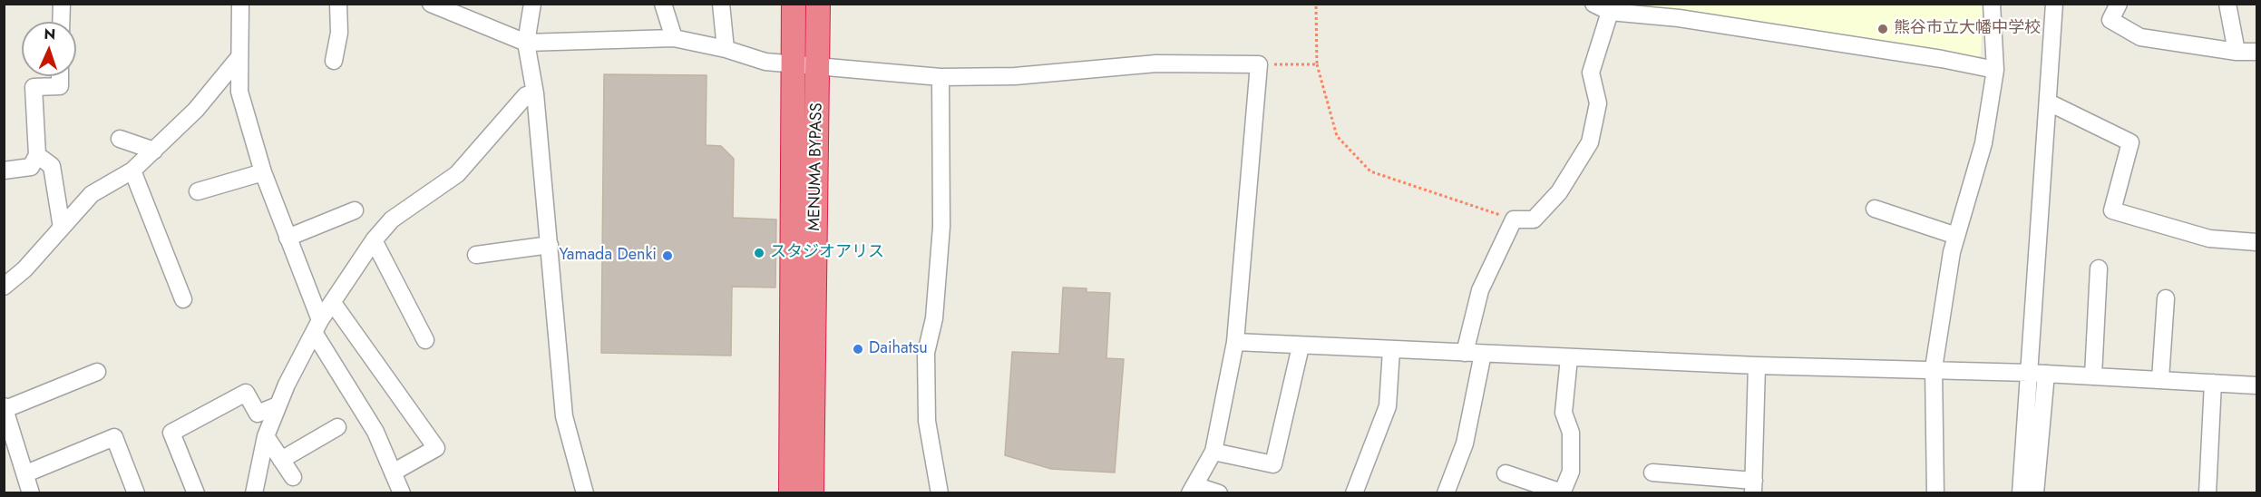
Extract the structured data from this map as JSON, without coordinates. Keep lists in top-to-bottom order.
{
  "streets": {
    "highway": ["MENUMA BYPASS"]
  },
  "places": [
    "熊谷市立大幡中学校",
    "スタジオアリス",
    "Yamada Denki",
    "Daihatsu"
  ],
  "north": "top"
}
